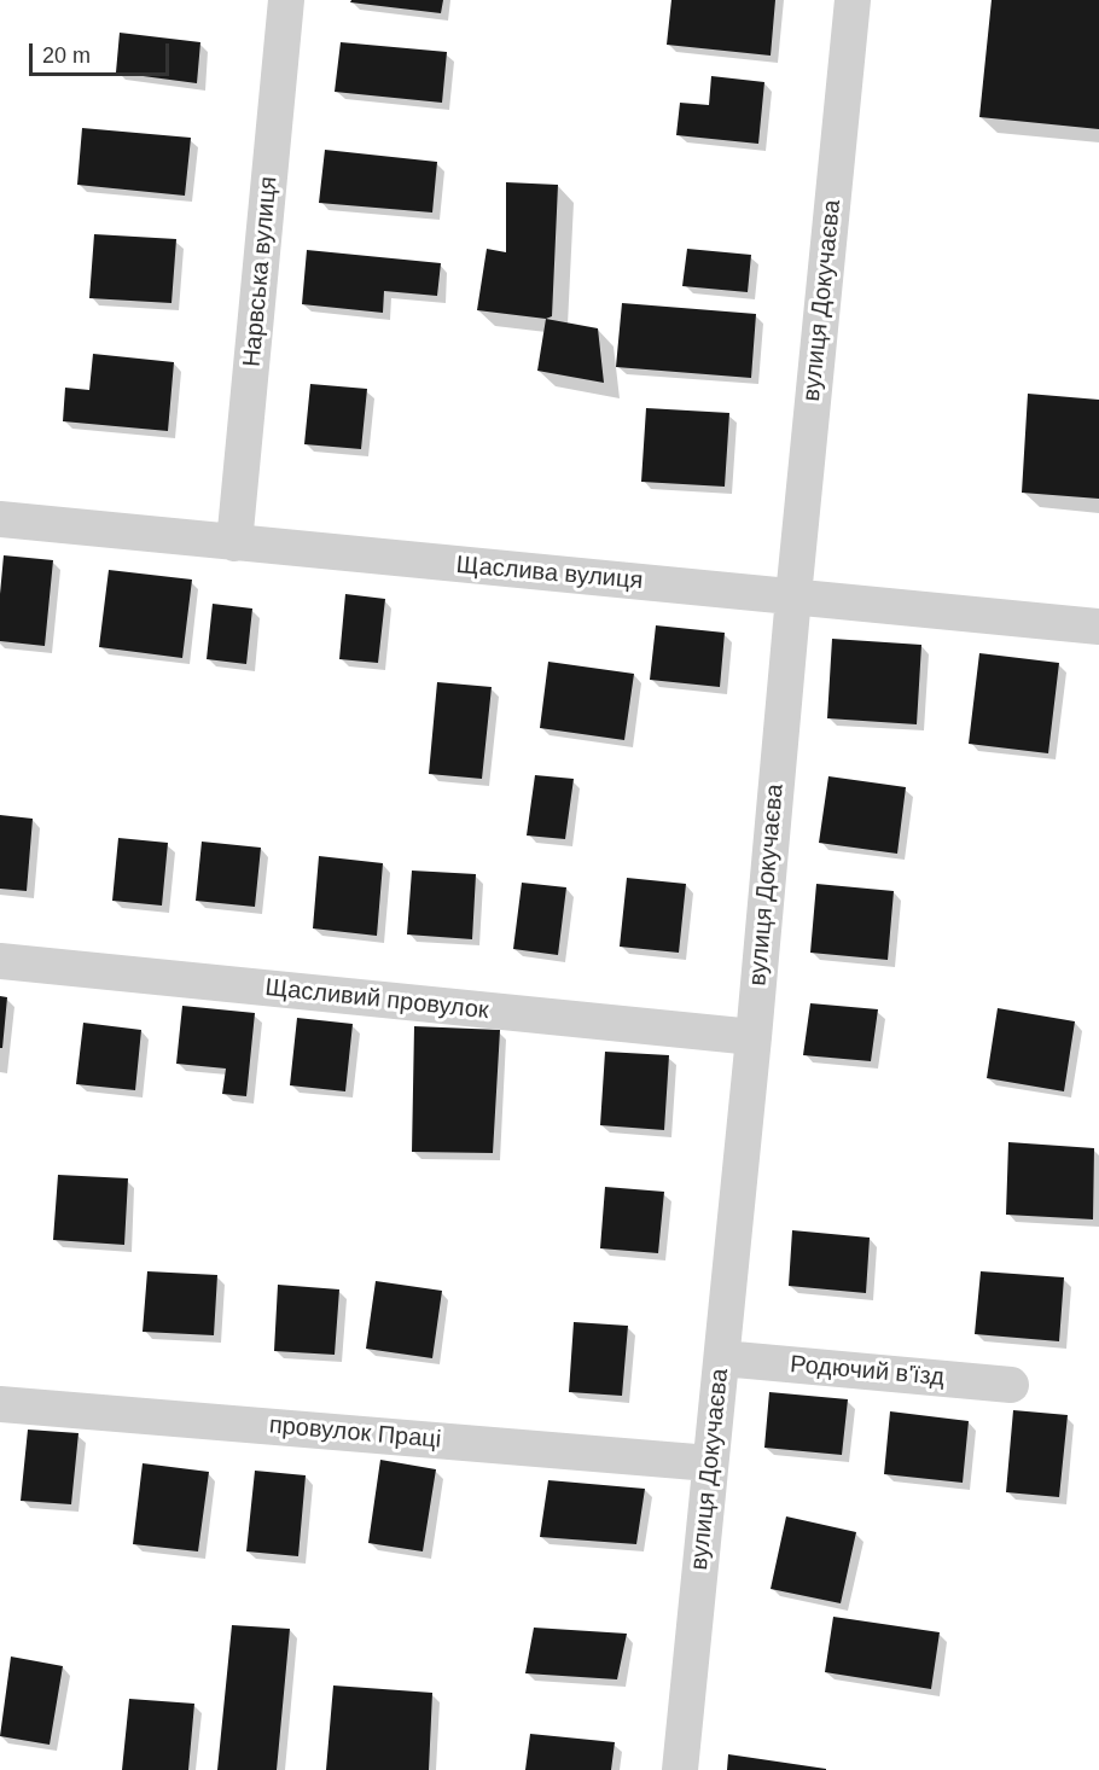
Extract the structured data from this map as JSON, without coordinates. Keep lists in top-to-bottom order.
{
  "streets": {
    "street": [
      "Нарвська вулиця",
      "вулиця Докучаєва",
      "Щаслива вулиця",
      "Щасливий провулок",
      "Родючий в'їзд",
      "провулок Праці"
    ]
  },
  "crossings": [
    ["Нарвська вулиця", "Щаслива вулиця"],
    ["вулиця Докучаєва", "Щаслива вулиця"],
    ["вулиця Докучаєва", "Щасливий провулок"],
    ["вулиця Докучаєва", "Родючий в'їзд"],
    ["вулиця Докучаєва", "провулок Праці"]
  ],
  "scale_bar": "20 m"
}
